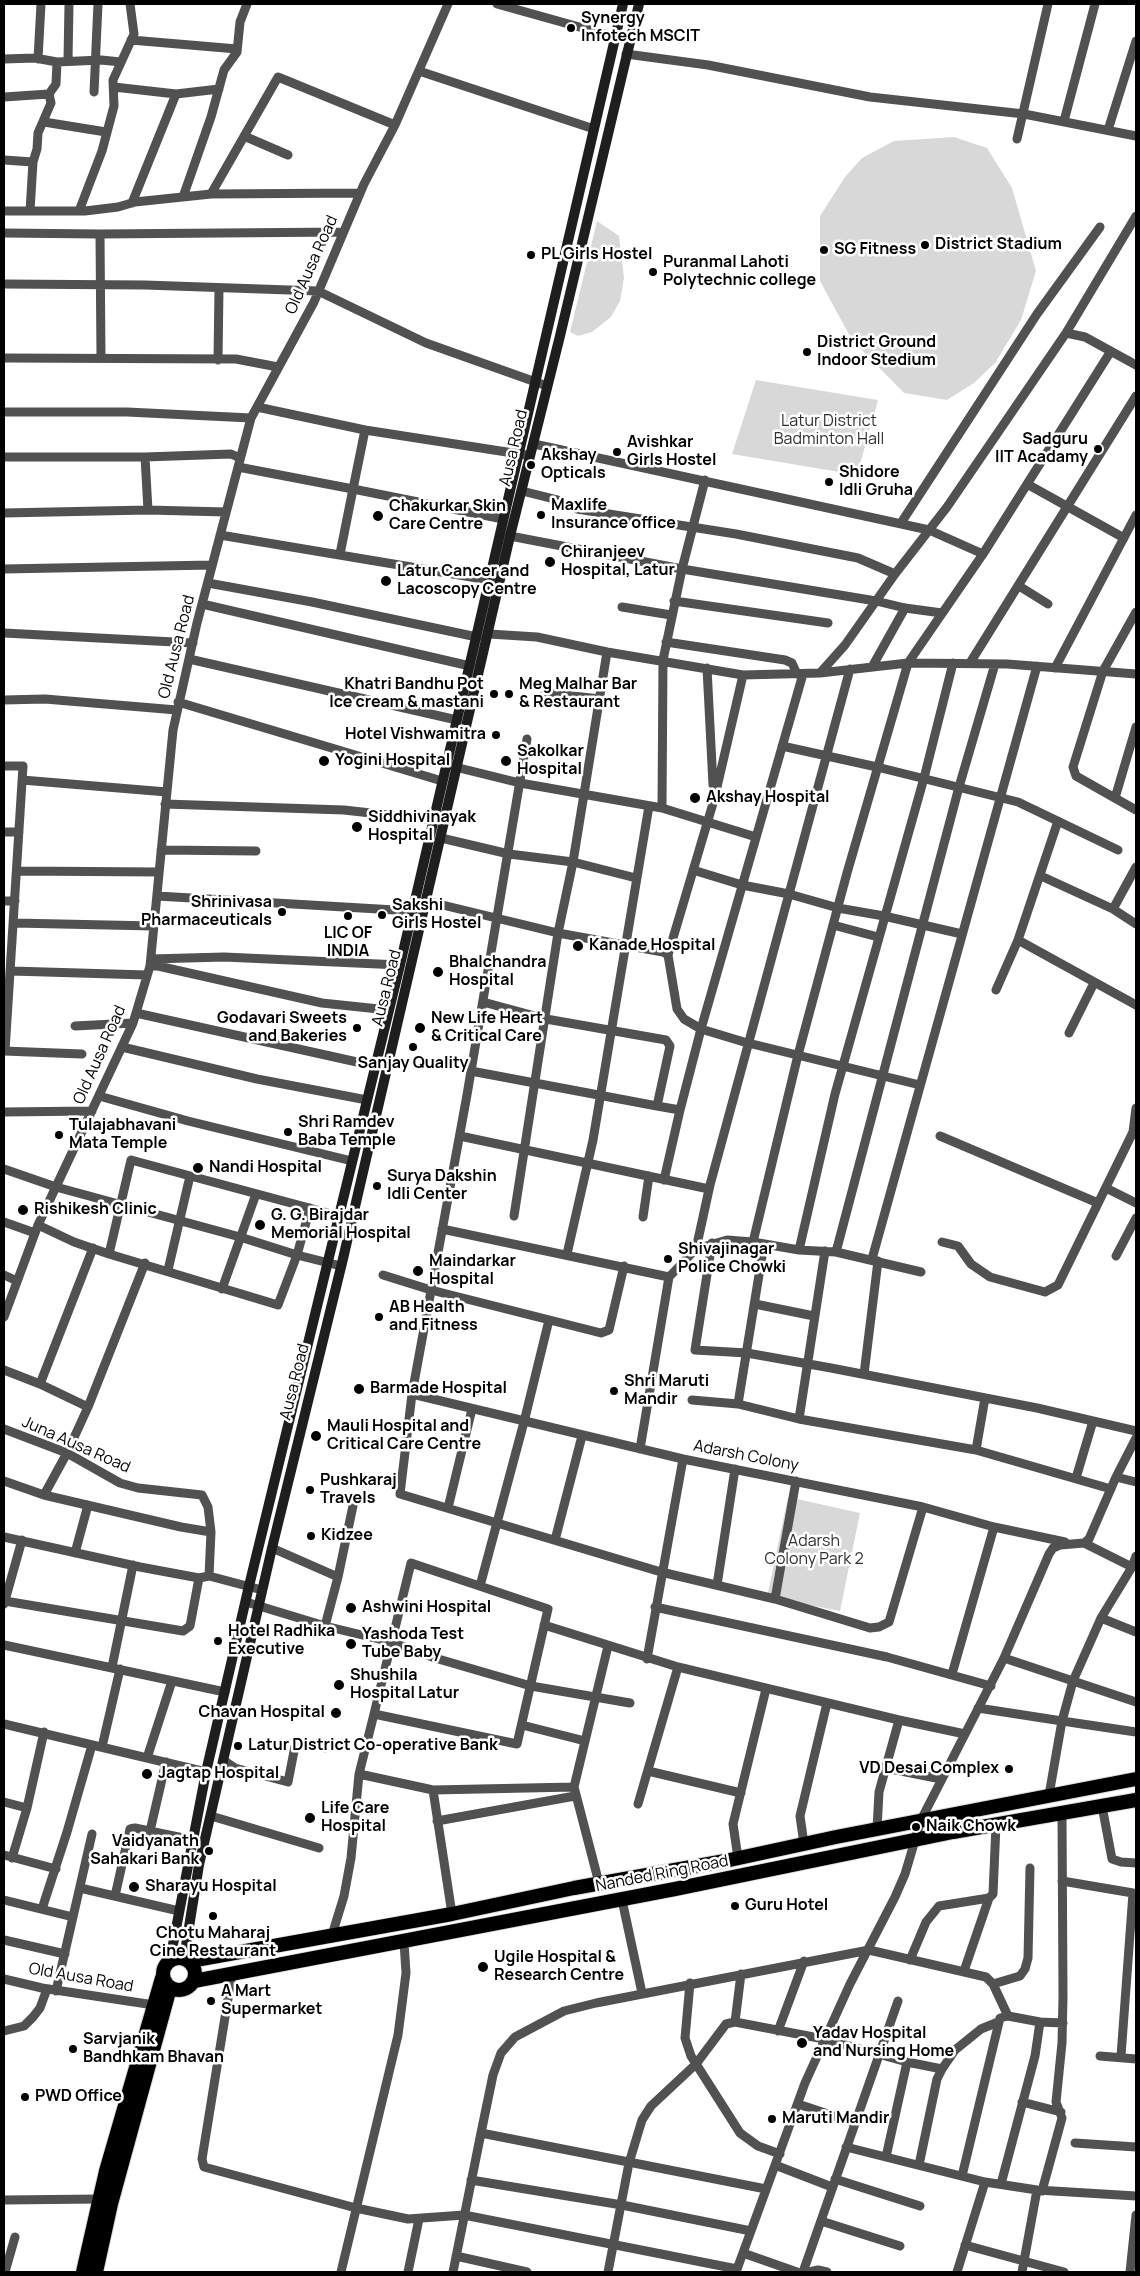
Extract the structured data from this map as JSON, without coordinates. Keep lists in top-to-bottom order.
{
  "streets": {
    "highway": ["Ausa Road", "Nanded Ring Road"],
    "street": ["Old Ausa Road", "Juna Ausa Road", "Adarsh Colony"]
  },
  "crossings": [
    ["Ausa Road", "Nanded Ring Road"]
  ],
  "parks": ["Latur District Badminton Hall", "Adarsh Colony Park 2"],
  "places": [
    "Synergy Infotech MSCIT",
    "District Stadium",
    "SG Fitness",
    "PL Girls Hostel",
    "Puranmal Lahoti Polytechnic college",
    "District Ground Indoor Stedium",
    "Sadguru IIT Acadamy",
    "Avishkar Girls Hostel",
    "Akshay Opticals",
    "Shidore Idli Gruha",
    "Maxlife Insurance office",
    "Chakurkar Skin Care Centre",
    "Chiranjeev Hospital, Latur",
    "Latur Cancer and Lacoscopy Centre",
    "Khatri Bandhu Pot Ice cream & mastani",
    "Meg Malhar Bar & Restaurant",
    "Hotel Vishwamitra",
    "Yogini Hospital",
    "Sakolkar Hospital",
    "Akshay Hospital",
    "Siddhivinayak Hospital",
    "Shrinivasa Pharmaceuticals",
    "Sakshi Girls Hostel",
    "LIC OF INDIA",
    "Kanade Hospital",
    "Bhalchandra Hospital",
    "Godavari Sweets and Bakeries",
    "New Life Heart & Critical Care",
    "Sanjay Quality",
    "Shri Ramdev Baba Temple",
    "Tulajabhavani Mata Temple",
    "Nandi Hospital",
    "Surya Dakshin Idli Center",
    "Rishikesh Clinic",
    "G. G. Birajdar Memorial Hospital",
    "Shivajinagar Police Chowki",
    "Maindarkar Hospital",
    "AB Health and Fitness",
    "Barmade Hospital",
    "Shri Maruti Mandir",
    "Mauli Hospital and Critical Care Centre",
    "Pushkaraj Travels",
    "Kidzee",
    "Ashwini Hospital",
    "Hotel Radhika Executive",
    "Yashoda Test Tube Baby",
    "Shushila Hospital Latur",
    "Chavan Hospital",
    "Latur District Co-operative Bank",
    "VD Desai Complex",
    "Jagtap Hospital",
    "Life Care Hospital",
    "Naik Chowk",
    "Vaidyanath Sahakari Bank",
    "Sharayu Hospital",
    "Guru Hotel",
    "Chotu Maharaj Cine Restaurant",
    "Ugile Hospital & Research Centre",
    "A Mart Supermarket",
    "Yadav Hospital and Nursing Home",
    "Sarvjanik Bandhkam Bhavan",
    "PWD Office",
    "Maruti Mandir"
  ]
}
